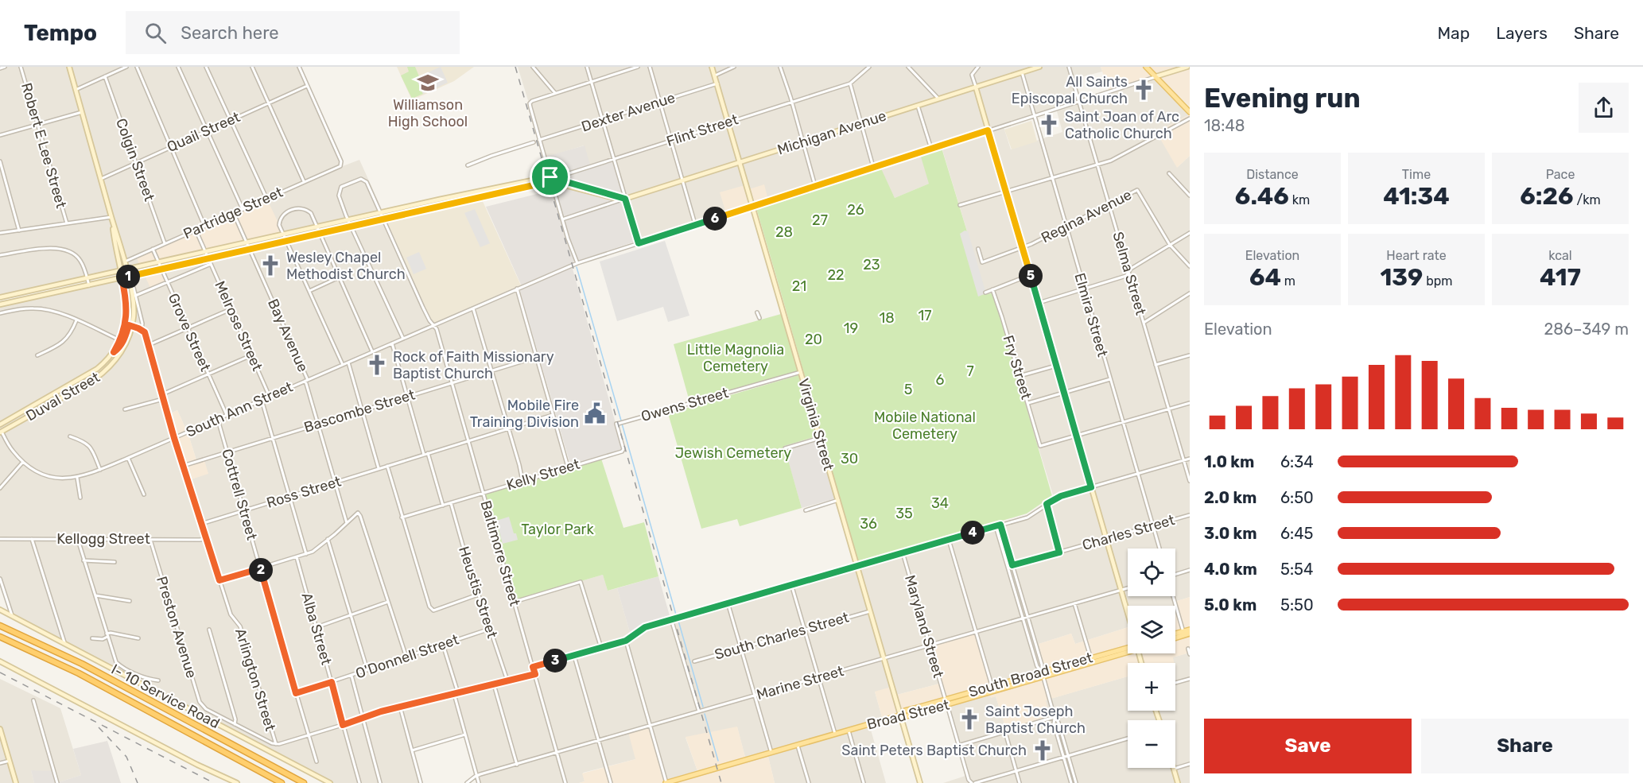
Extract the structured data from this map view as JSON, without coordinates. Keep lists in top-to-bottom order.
{
  "streets": {
    "main road": [
      "Michigan Avenue",
      "Duval Street",
      "Virginia Street",
      "South Broad Street",
      "I- 10 Service Road",
      "Broad Street"
    ],
    "street": [
      "Dexter Avenue",
      "Flint Street",
      "Quail Street",
      "Robert E Lee Street",
      "Colgin Street",
      "Partridge Street",
      "Regina Avenue",
      "Selma Street",
      "Elmira Street",
      "Melrose Street",
      "Grove Street",
      "Bay Avenue",
      "Fry Street",
      "Owens Street",
      "South Ann Street",
      "Bascombe Street",
      "Kelly Street",
      "Ross Street",
      "Cottrell Street",
      "Charles Street",
      "Kellogg Street",
      "Baltimore Street",
      "Heustis Street",
      "Maryland Street",
      "Preston Avenue",
      "Alba Street",
      "South Charles Street",
      "O'Donnell Street",
      "Arlington Street",
      "Marine Street"
    ]
  },
  "crossings": [
    ["Dexter Avenue", "Virginia Street"],
    ["Flint Street", "Michigan Avenue"],
    ["Flint Street", "Virginia Street"],
    ["Quail Street", "Colgin Street"],
    ["Quail Street", "Partridge Street"],
    ["Quail Street", "Duval Street"],
    ["Michigan Avenue", "Elmira Street"],
    ["Michigan Avenue", "Melrose Street"],
    ["Michigan Avenue", "Grove Street"],
    ["Michigan Avenue", "Bay Avenue"],
    ["Michigan Avenue", "Duval Street"],
    ["Michigan Avenue", "Virginia Street"],
    ["Michigan Avenue", "Baltimore Street"],
    ["Colgin Street", "Partridge Street"],
    ["Partridge Street", "Melrose Street"],
    ["Partridge Street", "Grove Street"],
    ["Partridge Street", "Bay Avenue"],
    ["Partridge Street", "Duval Street"],
    ["Regina Avenue", "Selma Street"],
    ["Regina Avenue", "Elmira Street"],
    ["Elmira Street", "Charles Street"],
    ["Melrose Street", "South Ann Street"],
    ["Grove Street", "South Ann Street"],
    ["Bay Avenue", "South Ann Street"],
    ["Bay Avenue", "Bascombe Street"],
    ["Bay Avenue", "Ross Street"],
    ["Duval Street", "South Ann Street"],
    ["Owens Street", "Virginia Street"],
    ["Owens Street", "Kelly Street"],
    ["South Ann Street", "Cottrell Street"],
    ["South Ann Street", "Baltimore Street"],
    ["South Ann Street", "Arlington Street"],
    ["Bascombe Street", "Cottrell Street"],
    ["Bascombe Street", "Baltimore Street"],
    ["Bascombe Street", "Arlington Street"],
    ["Virginia Street", "South Charles Street"],
    ["Virginia Street", "South Broad Street"],
    ["Virginia Street", "Marine Street"],
    ["Virginia Street", "Broad Street"],
    ["Kelly Street", "Baltimore Street"],
    ["Kelly Street", "Heustis Street"],
    ["Ross Street", "Cottrell Street"],
    ["Ross Street", "Arlington Street"],
    ["Cottrell Street", "O'Donnell Street"],
    ["Kellogg Street", "Preston Avenue"],
    ["Kellogg Street", "Arlington Street"],
    ["Baltimore Street", "Marine Street"],
    ["Heustis Street", "O'Donnell Street"],
    ["Maryland Street", "South Broad Street"],
    ["Maryland Street", "Marine Street"],
    ["Maryland Street", "Broad Street"],
    ["Preston Avenue", "Arlington Street"],
    ["Alba Street", "O'Donnell Street"],
    ["South Broad Street", "Broad Street"]
  ],
  "parks": [
    "26",
    "27",
    "28",
    "23",
    "22",
    "21",
    "17",
    "18",
    "19",
    "20",
    "Little Magnolia Cemetery",
    "7",
    "6",
    "5",
    "Mobile National Cemetery",
    "Jewish Cemetery",
    "30",
    "34",
    "35",
    "36",
    "Taylor Park"
  ],
  "places": {
    "school or university": ["Williamson High School"],
    "church": [
      "All Saints Episcopal Church",
      "Saint Joan of Arc Catholic Church",
      "Wesley Chapel Methodist Church",
      "Rock of Faith Missionary Baptist Church",
      "Saint Joseph Baptist Church",
      "Saint Peters Baptist Church"
    ],
    "public building": ["Mobile Fire Training Division"]
  },
  "page": {
    "header": "Tempo",
    "search": "Search here",
    "nav": ["Map", "Layers", "Share"],
    "heading": ["Evening run", "18:48"],
    "stats": [
      ["Distance", "6.46 km"],
      ["Time", "41:34"],
      ["Pace", "6:26 /km"],
      ["Elevation", "64 m"],
      ["Heart rate", "139 bpm"],
      ["kcal", "417"]
    ],
    "pins": [
      "6",
      "5",
      "1",
      "4",
      "2",
      "3"
    ],
    "chart": ["Elevation", "286–349 m"],
    "list": [
      {
        "name": "1.0 km",
        "note": "6:34"
      },
      {
        "name": "2.0 km",
        "note": "6:50"
      },
      {
        "name": "3.0 km",
        "note": "6:45"
      },
      {
        "name": "4.0 km",
        "note": "5:54"
      },
      {
        "name": "5.0 km",
        "note": "5:50"
      }
    ],
    "map_buttons": ["+", "−"],
    "buttons": ["Save", "Share"]
  }
}
